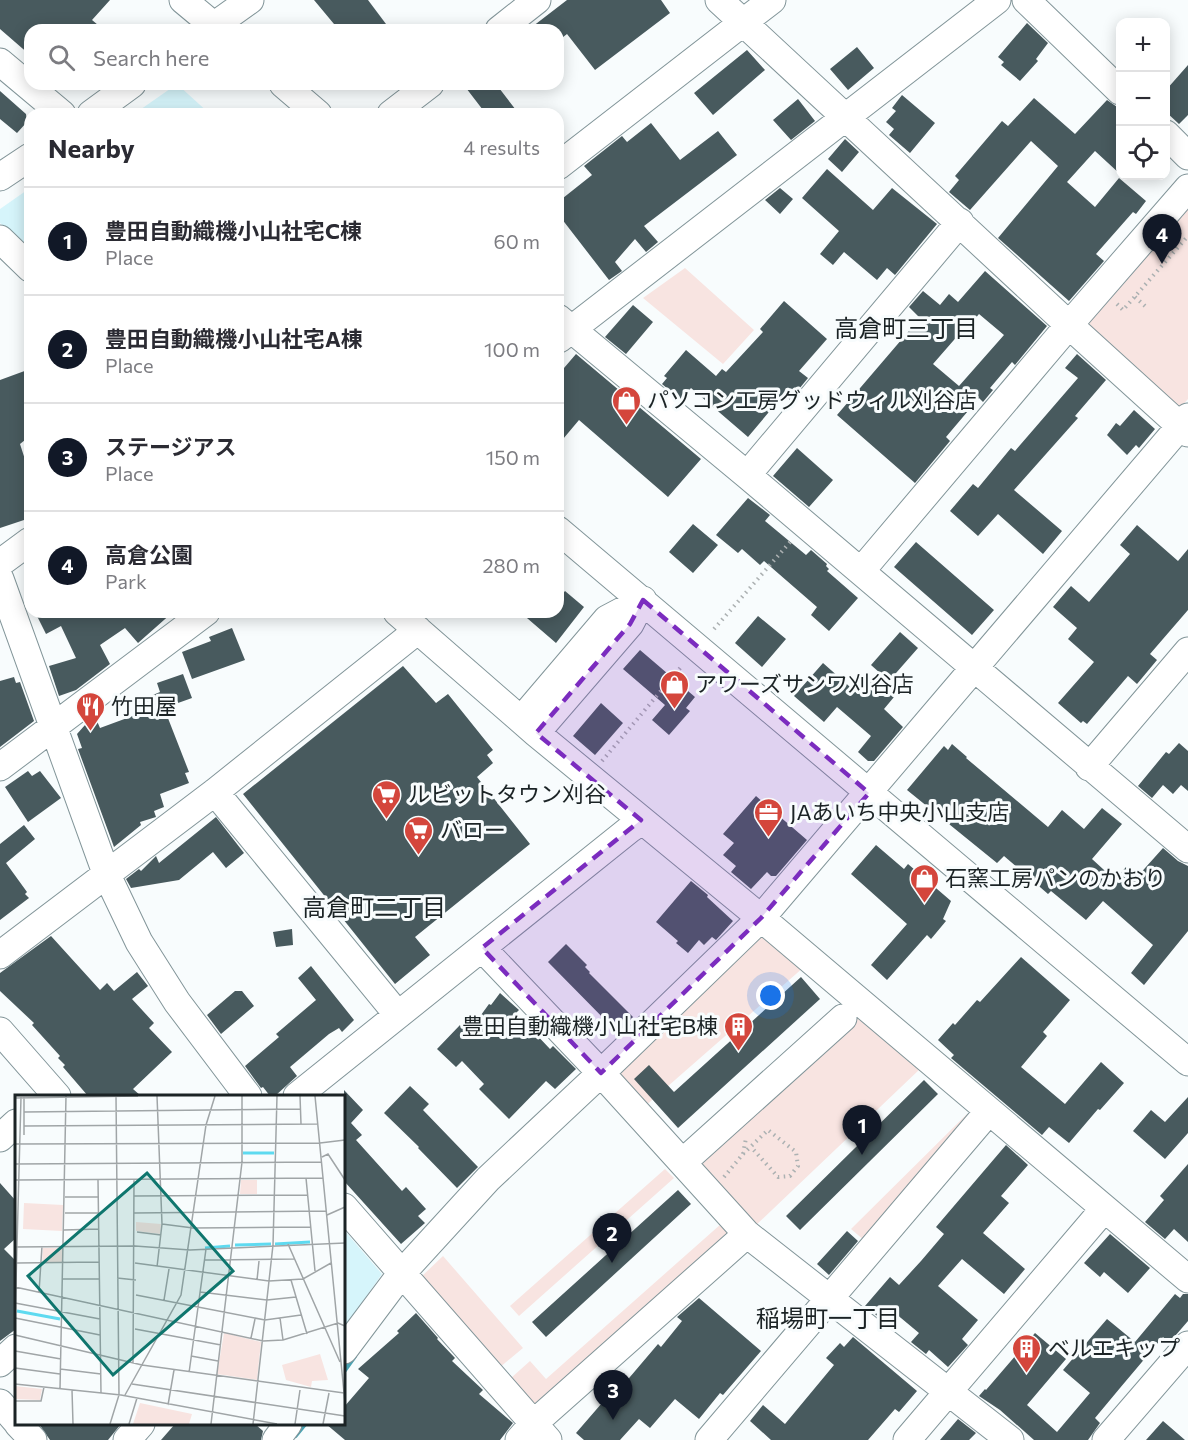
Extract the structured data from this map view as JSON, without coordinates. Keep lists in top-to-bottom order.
{
  "districts": ["高倉町三丁目", "高倉町二丁目", "稲場町一丁目"],
  "places": {
    "shop": ["パソコン工房グッドウィル刈谷店", "アワーズサンワ刈谷店", "石窯工房パンのかおり"],
    "restaurant": ["竹田屋"],
    "supermarket": ["ルビットタウン刈谷", "バロー"],
    "office": ["JAあいち中央小山支店"],
    "building": ["豊田自動織機小山社宅B棟", "ベルエキップ"]
  },
  "page": {
    "map_buttons": ["+", "−"],
    "search": "Search here",
    "heading": ["Nearby", "4 results"],
    "list": [
      {
        "mark": "1",
        "name": "豊田自動織機小山社宅C棟",
        "note": "Place",
        "value": "60 m"
      },
      {
        "mark": "2",
        "name": "豊田自動織機小山社宅A棟",
        "note": "Place",
        "value": "100 m"
      },
      {
        "mark": "3",
        "name": "ステージアス",
        "note": "Place",
        "value": "150 m"
      },
      {
        "mark": "4",
        "name": "高倉公園",
        "note": "Park",
        "value": "280 m"
      }
    ],
    "pins": [
      "4",
      "1",
      "2",
      "3"
    ]
  }
}
